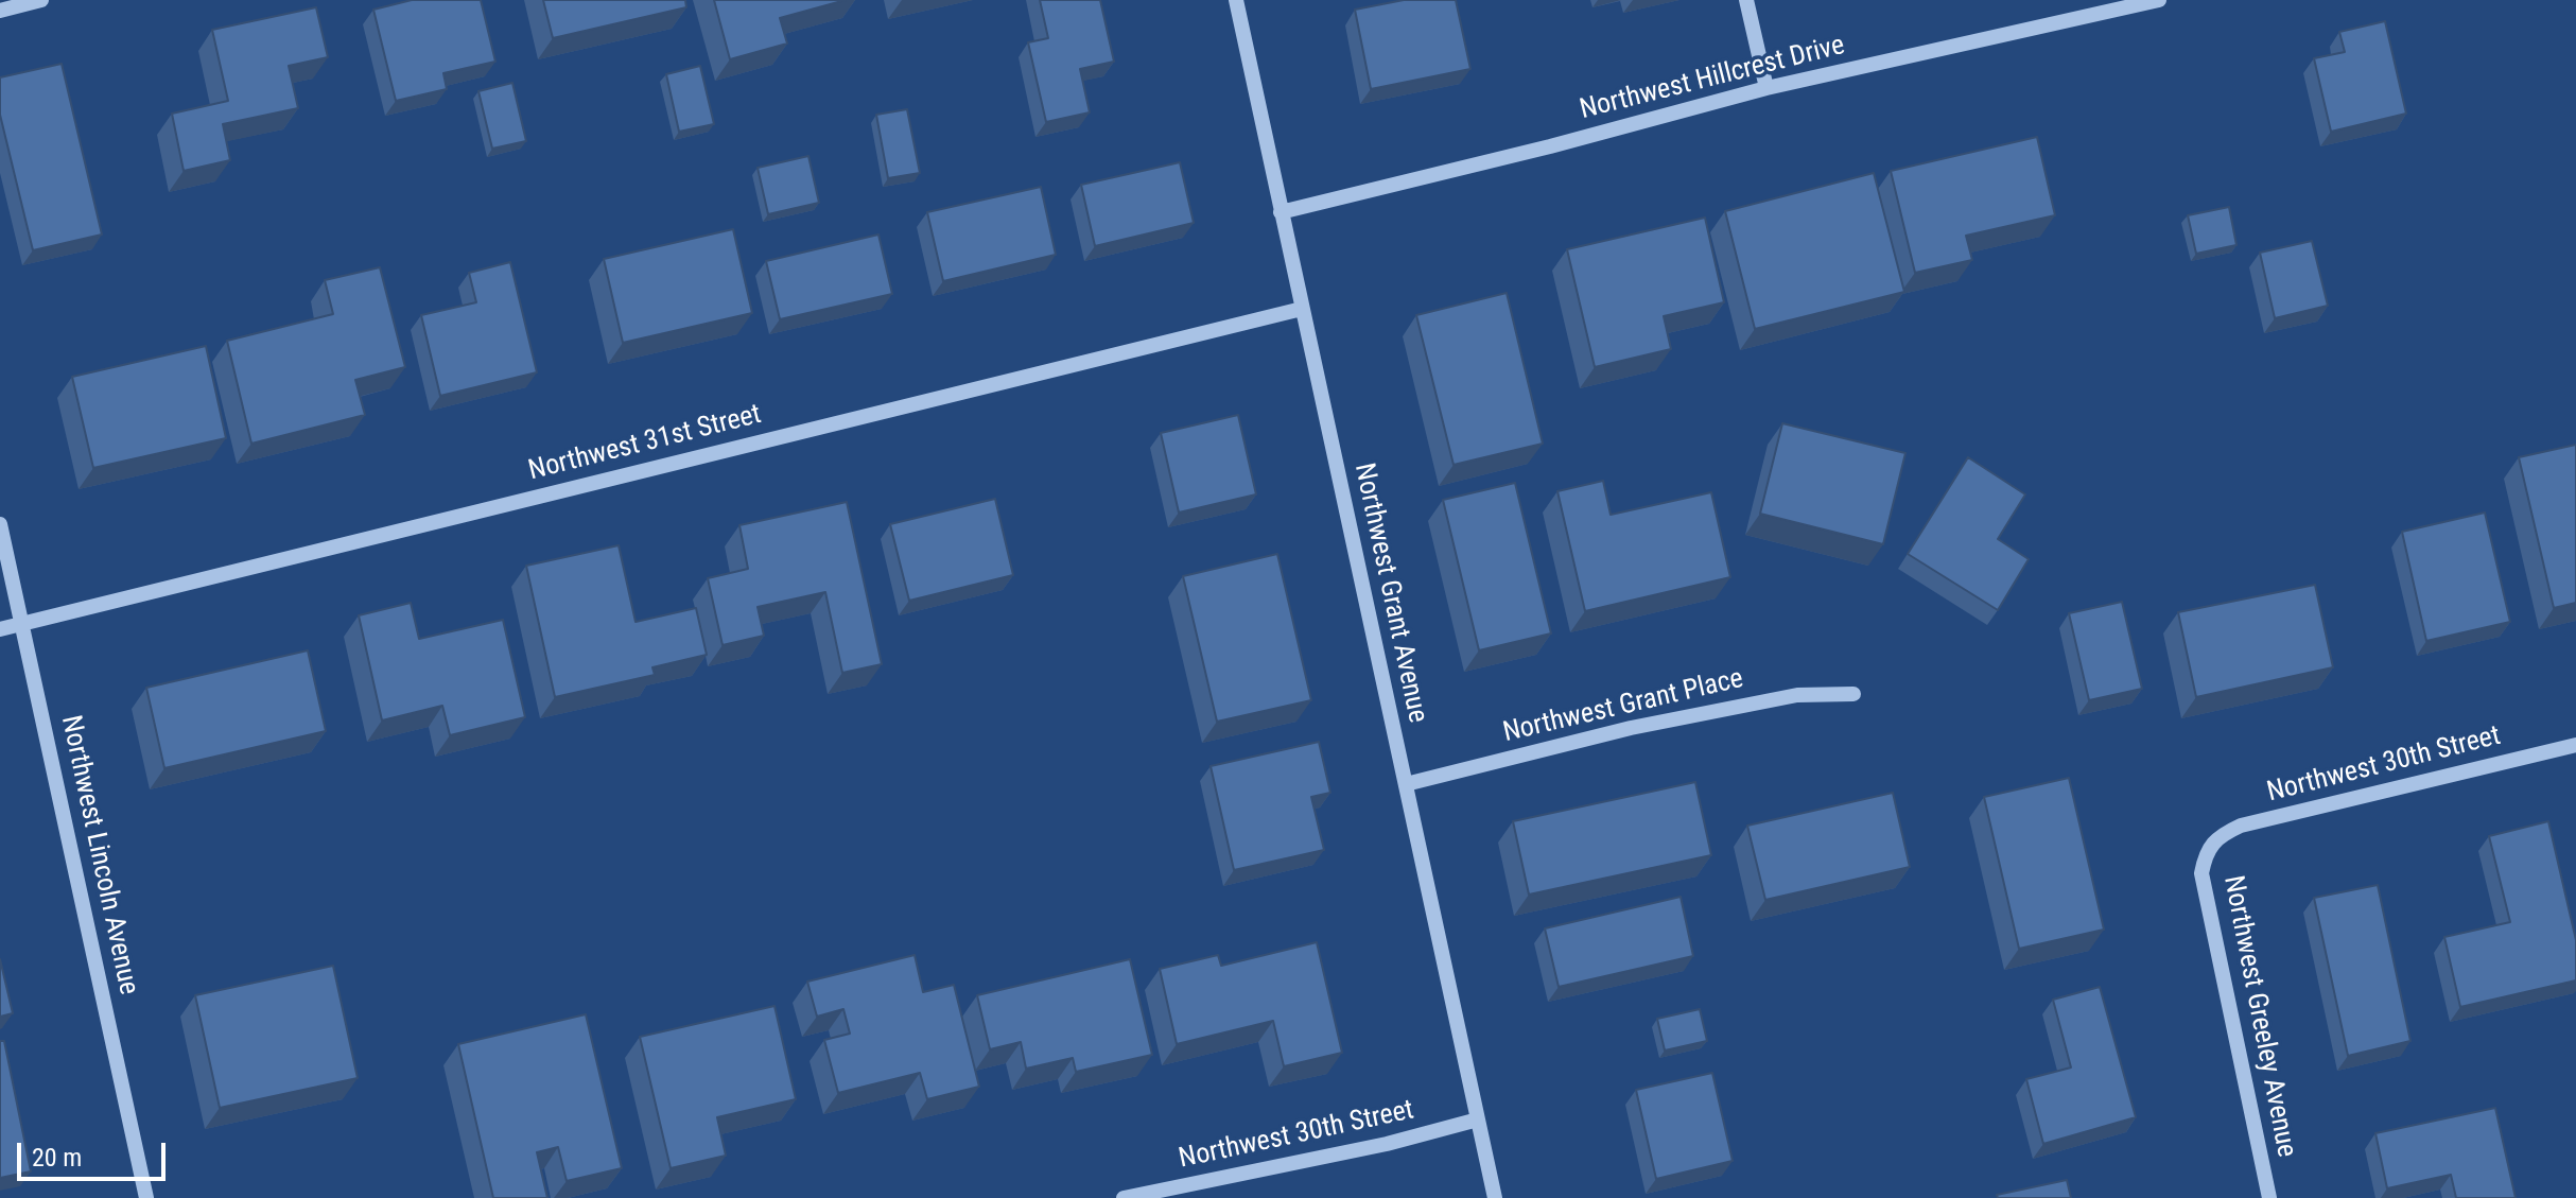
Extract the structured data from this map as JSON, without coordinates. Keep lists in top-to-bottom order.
{
  "streets": {
    "street": [
      "Northwest Hillcrest Drive",
      "Northwest 31st Street",
      "Northwest Grant Avenue",
      "Northwest Grant Place",
      "Northwest 30th Street",
      "Northwest Lincoln Avenue",
      "Northwest Greeley Avenue"
    ]
  },
  "crossings": [
    ["Northwest Hillcrest Drive", "Northwest Grant Avenue"],
    ["Northwest 31st Street", "Northwest Grant Avenue"],
    ["Northwest 31st Street", "Northwest Lincoln Avenue"],
    ["Northwest Grant Avenue", "Northwest Grant Place"],
    ["Northwest Grant Avenue", "Northwest 30th Street"],
    ["Northwest 30th Street", "Northwest Greeley Avenue"]
  ],
  "scale_bar": "20 m"
}
